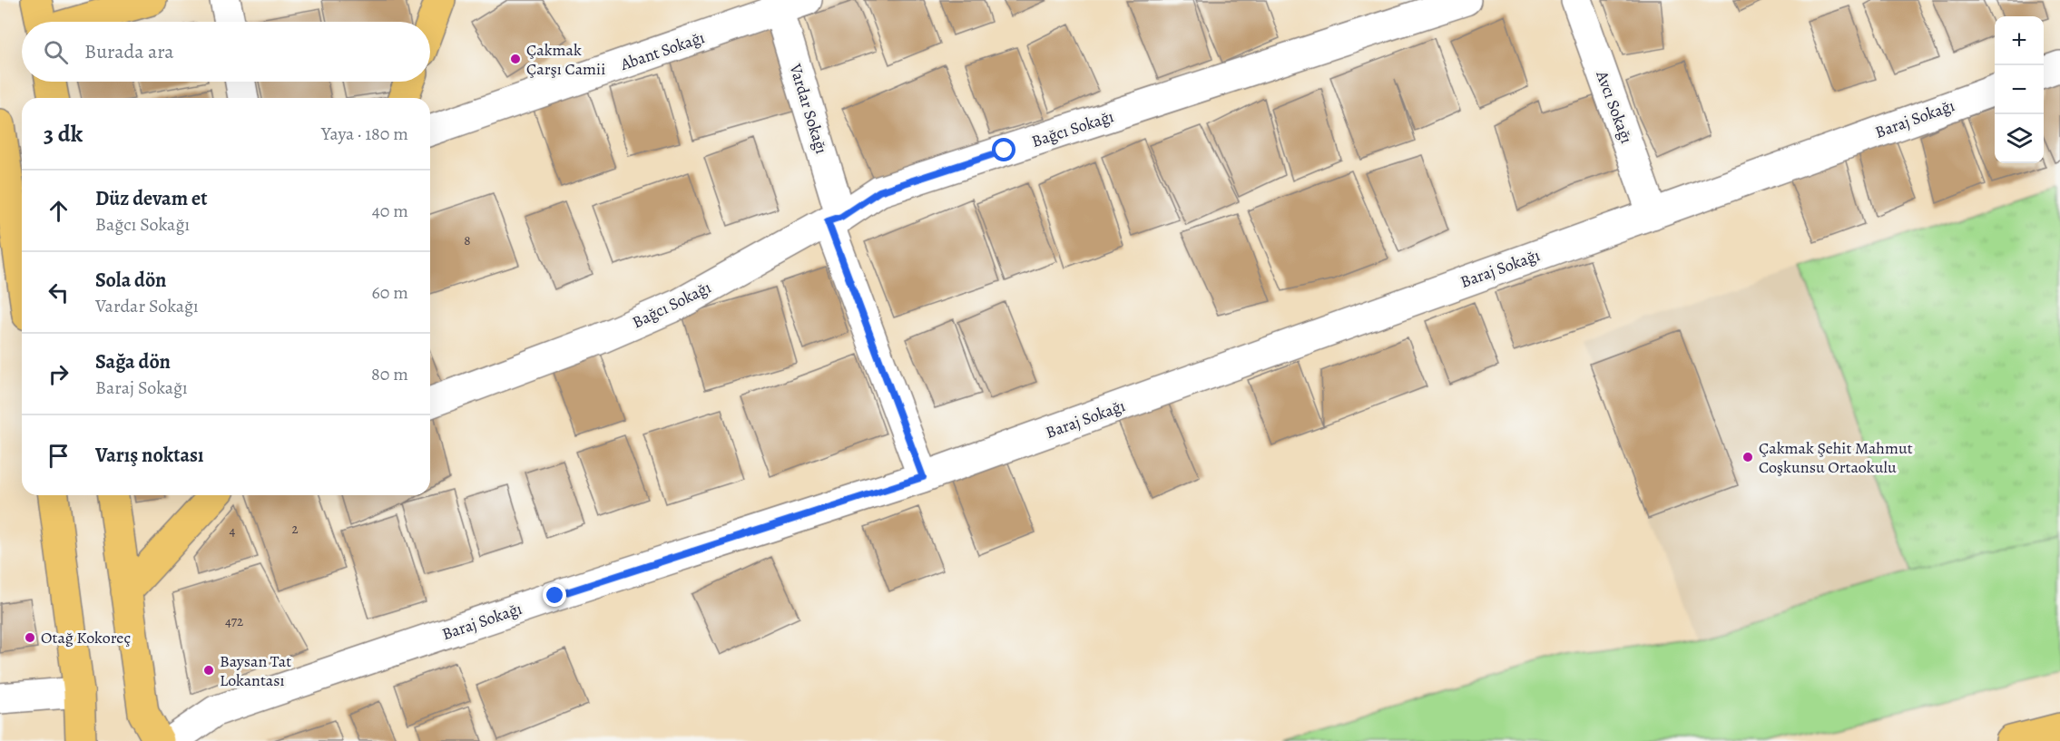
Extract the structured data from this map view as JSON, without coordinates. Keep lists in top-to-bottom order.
{
  "streets": {
    "street": [
      "Abant Sokağı",
      "Avcı Sokağı",
      "Vardar Sokağı",
      "Baraj Sokağı",
      "Bağcı Sokağı"
    ]
  },
  "crossings": [
    ["Abant Sokağı", "Vardar Sokağı"],
    ["Avcı Sokağı", "Baraj Sokağı"],
    ["Vardar Sokağı", "Baraj Sokağı"],
    ["Vardar Sokağı", "Bağcı Sokağı"]
  ],
  "places": [
    "Çakmak Çarşı Camii",
    "Çakmak Şehit Mahmut Coşkunsu Ortaokulu",
    "Otağ Kokoreç",
    "Baysan Tat Lokantası"
  ],
  "house_numbers": [
    "8",
    "2",
    "4",
    "472"
  ],
  "page": {
    "map_buttons": ["+", "−"],
    "search": "Burada ara",
    "heading": ["3 dk", "Yaya · 180 m"],
    "list": [
      ["Düz devam et", "Bağcı Sokağı", "40 m"],
      ["Sola dön", "Vardar Sokağı", "60 m"],
      ["Sağa dön", "Baraj Sokağı", "80 m"],
      "Varış noktası"
    ]
  }
}
